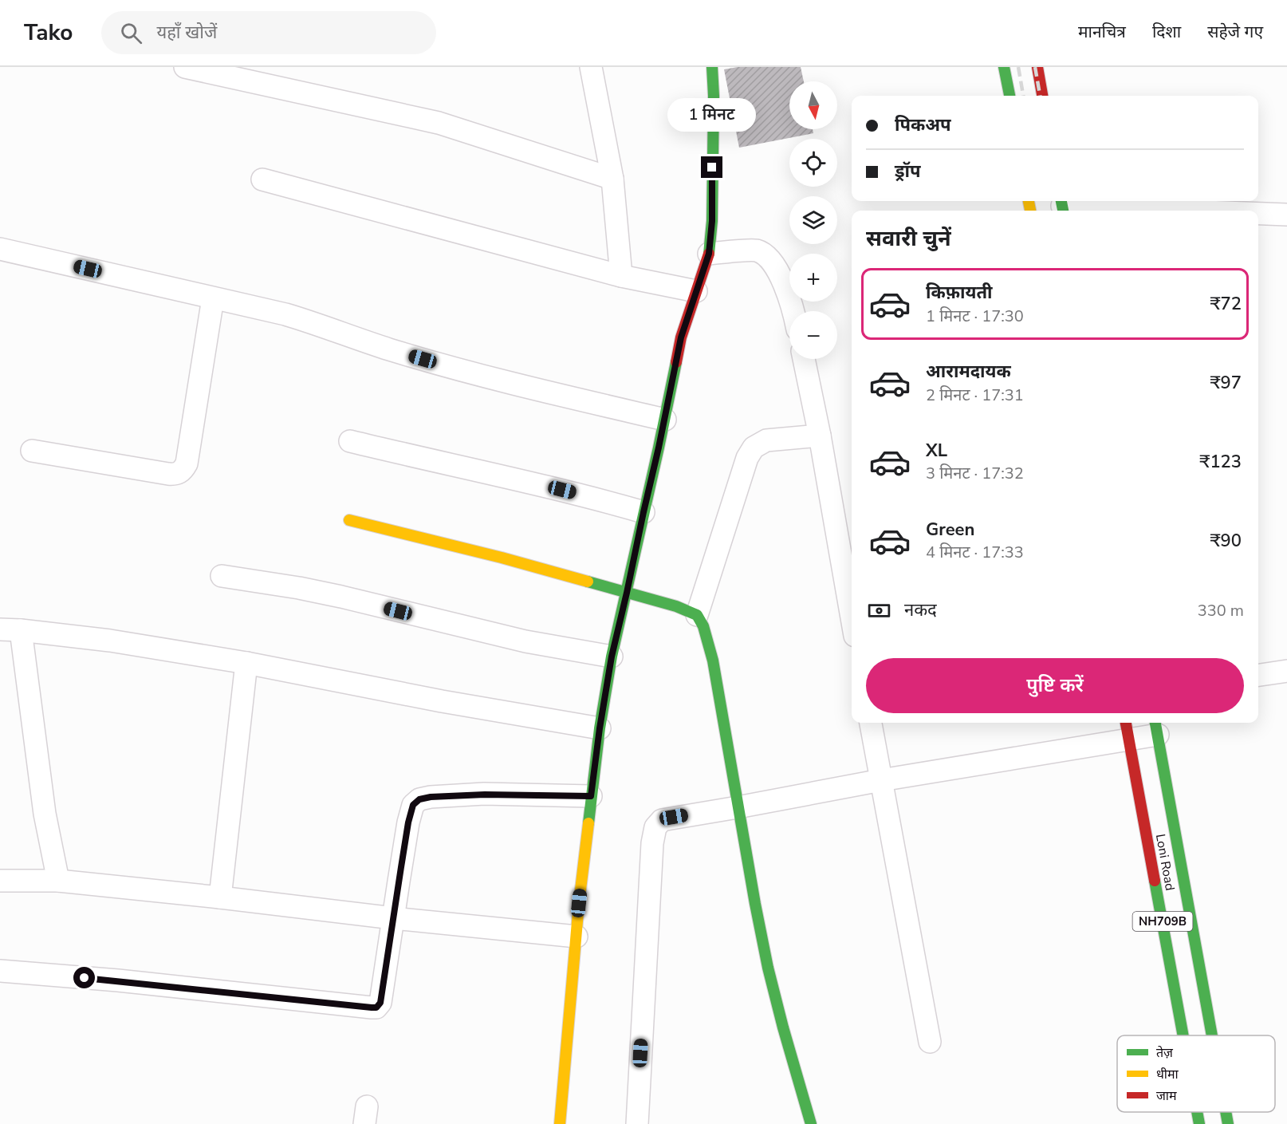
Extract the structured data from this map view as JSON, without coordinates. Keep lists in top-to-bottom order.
{
  "streets": {
    "main road": ["Loni Road", "NH709B"]
  },
  "legend": ["तेज़", "धीमा", "जाम"],
  "north": "bottom",
  "page": {
    "header": "Tako",
    "search": "यहाँ खोजें",
    "nav": ["मानचित्र", "दिशा", "सहेजे गए"],
    "map_buttons": ["+", "−"],
    "banner": ["पिकअप", "ड्रॉप"],
    "bubble": "1 मिनट",
    "heading": "सवारी चुनें",
    "list": [
      {
        "name": "किफ़ायती",
        "note": "1 मिनट · 17:30",
        "value": "₹72"
      },
      {
        "name": "आरामदायक",
        "note": "2 मिनट · 17:31",
        "value": "₹97"
      },
      {
        "name": "XL",
        "note": "3 मिनट · 17:32",
        "value": "₹123"
      },
      {
        "name": "Green",
        "note": "4 मिनट · 17:33",
        "value": "₹90"
      }
    ],
    "pay": ["नकद", "330 m"],
    "buttons": "पुष्टि करें"
  }
}
